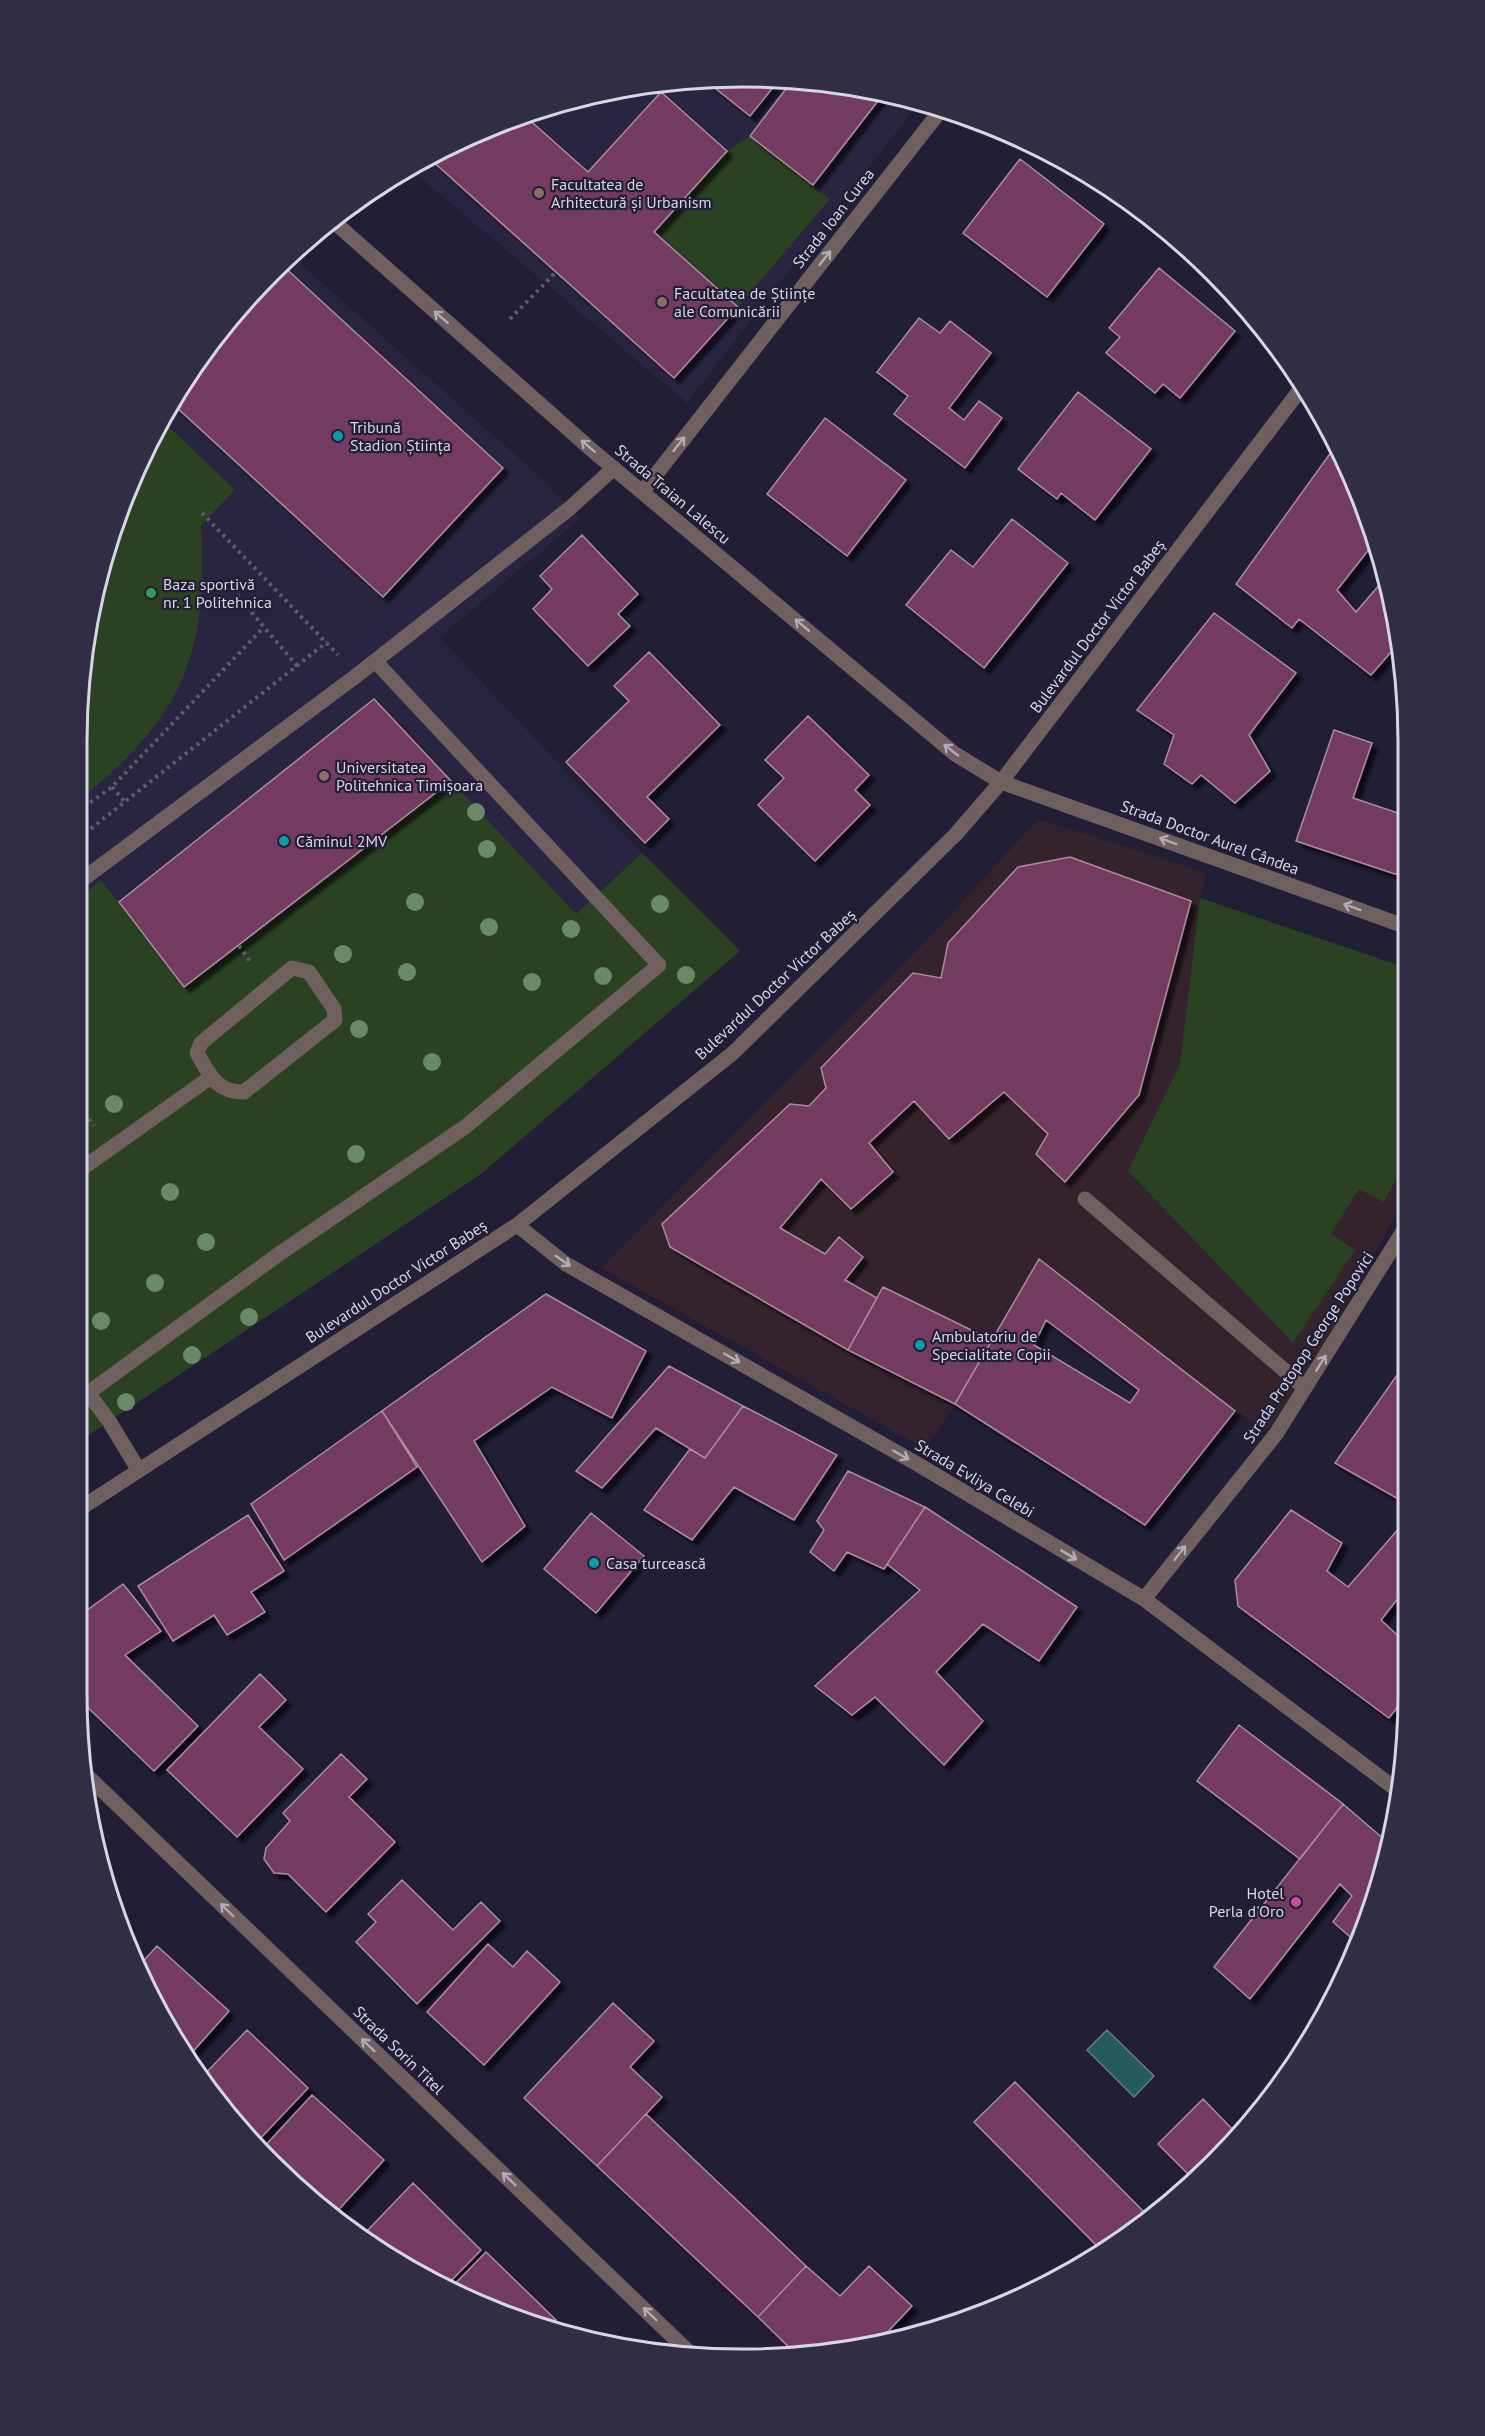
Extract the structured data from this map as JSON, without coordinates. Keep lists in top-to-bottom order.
{
  "streets": {
    "street": [
      "Strada Ioan Curea",
      "Strada Traian Lalescu",
      "Bulevardul Doctor Victor Babeș",
      "Strada Doctor Aurel Cândea",
      "Strada Protopop George Popovici",
      "Strada Evliya Celebi",
      "Strada Sorin Titel"
    ]
  },
  "crossings": [
    ["Strada Ioan Curea", "Strada Traian Lalescu"],
    ["Strada Traian Lalescu", "Bulevardul Doctor Victor Babeș"],
    ["Strada Traian Lalescu", "Strada Doctor Aurel Cândea"],
    ["Bulevardul Doctor Victor Babeș", "Strada Doctor Aurel Cândea"],
    ["Bulevardul Doctor Victor Babeș", "Strada Evliya Celebi"],
    ["Strada Protopop George Popovici", "Strada Evliya Celebi"]
  ],
  "one_way": [
    "Strada Ioan Curea",
    "Strada Traian Lalescu",
    "Strada Doctor Aurel Cândea",
    "Strada Protopop George Popovici",
    "Strada Evliya Celebi",
    "Strada Sorin Titel"
  ],
  "places": [
    "Facultatea de Arhitectură și Urbanism",
    "Facultatea de Științe ale Comunicării",
    "Tribună Stadion Știința",
    "Baza sportivă nr. 1 Politehnica",
    "Universitatea Politehnica Timișoara",
    "Căminul 2MV",
    "Ambulatoriu de Specialitate Copii",
    "Casa turcească",
    "Hotel Perla d'Oro"
  ]
}
